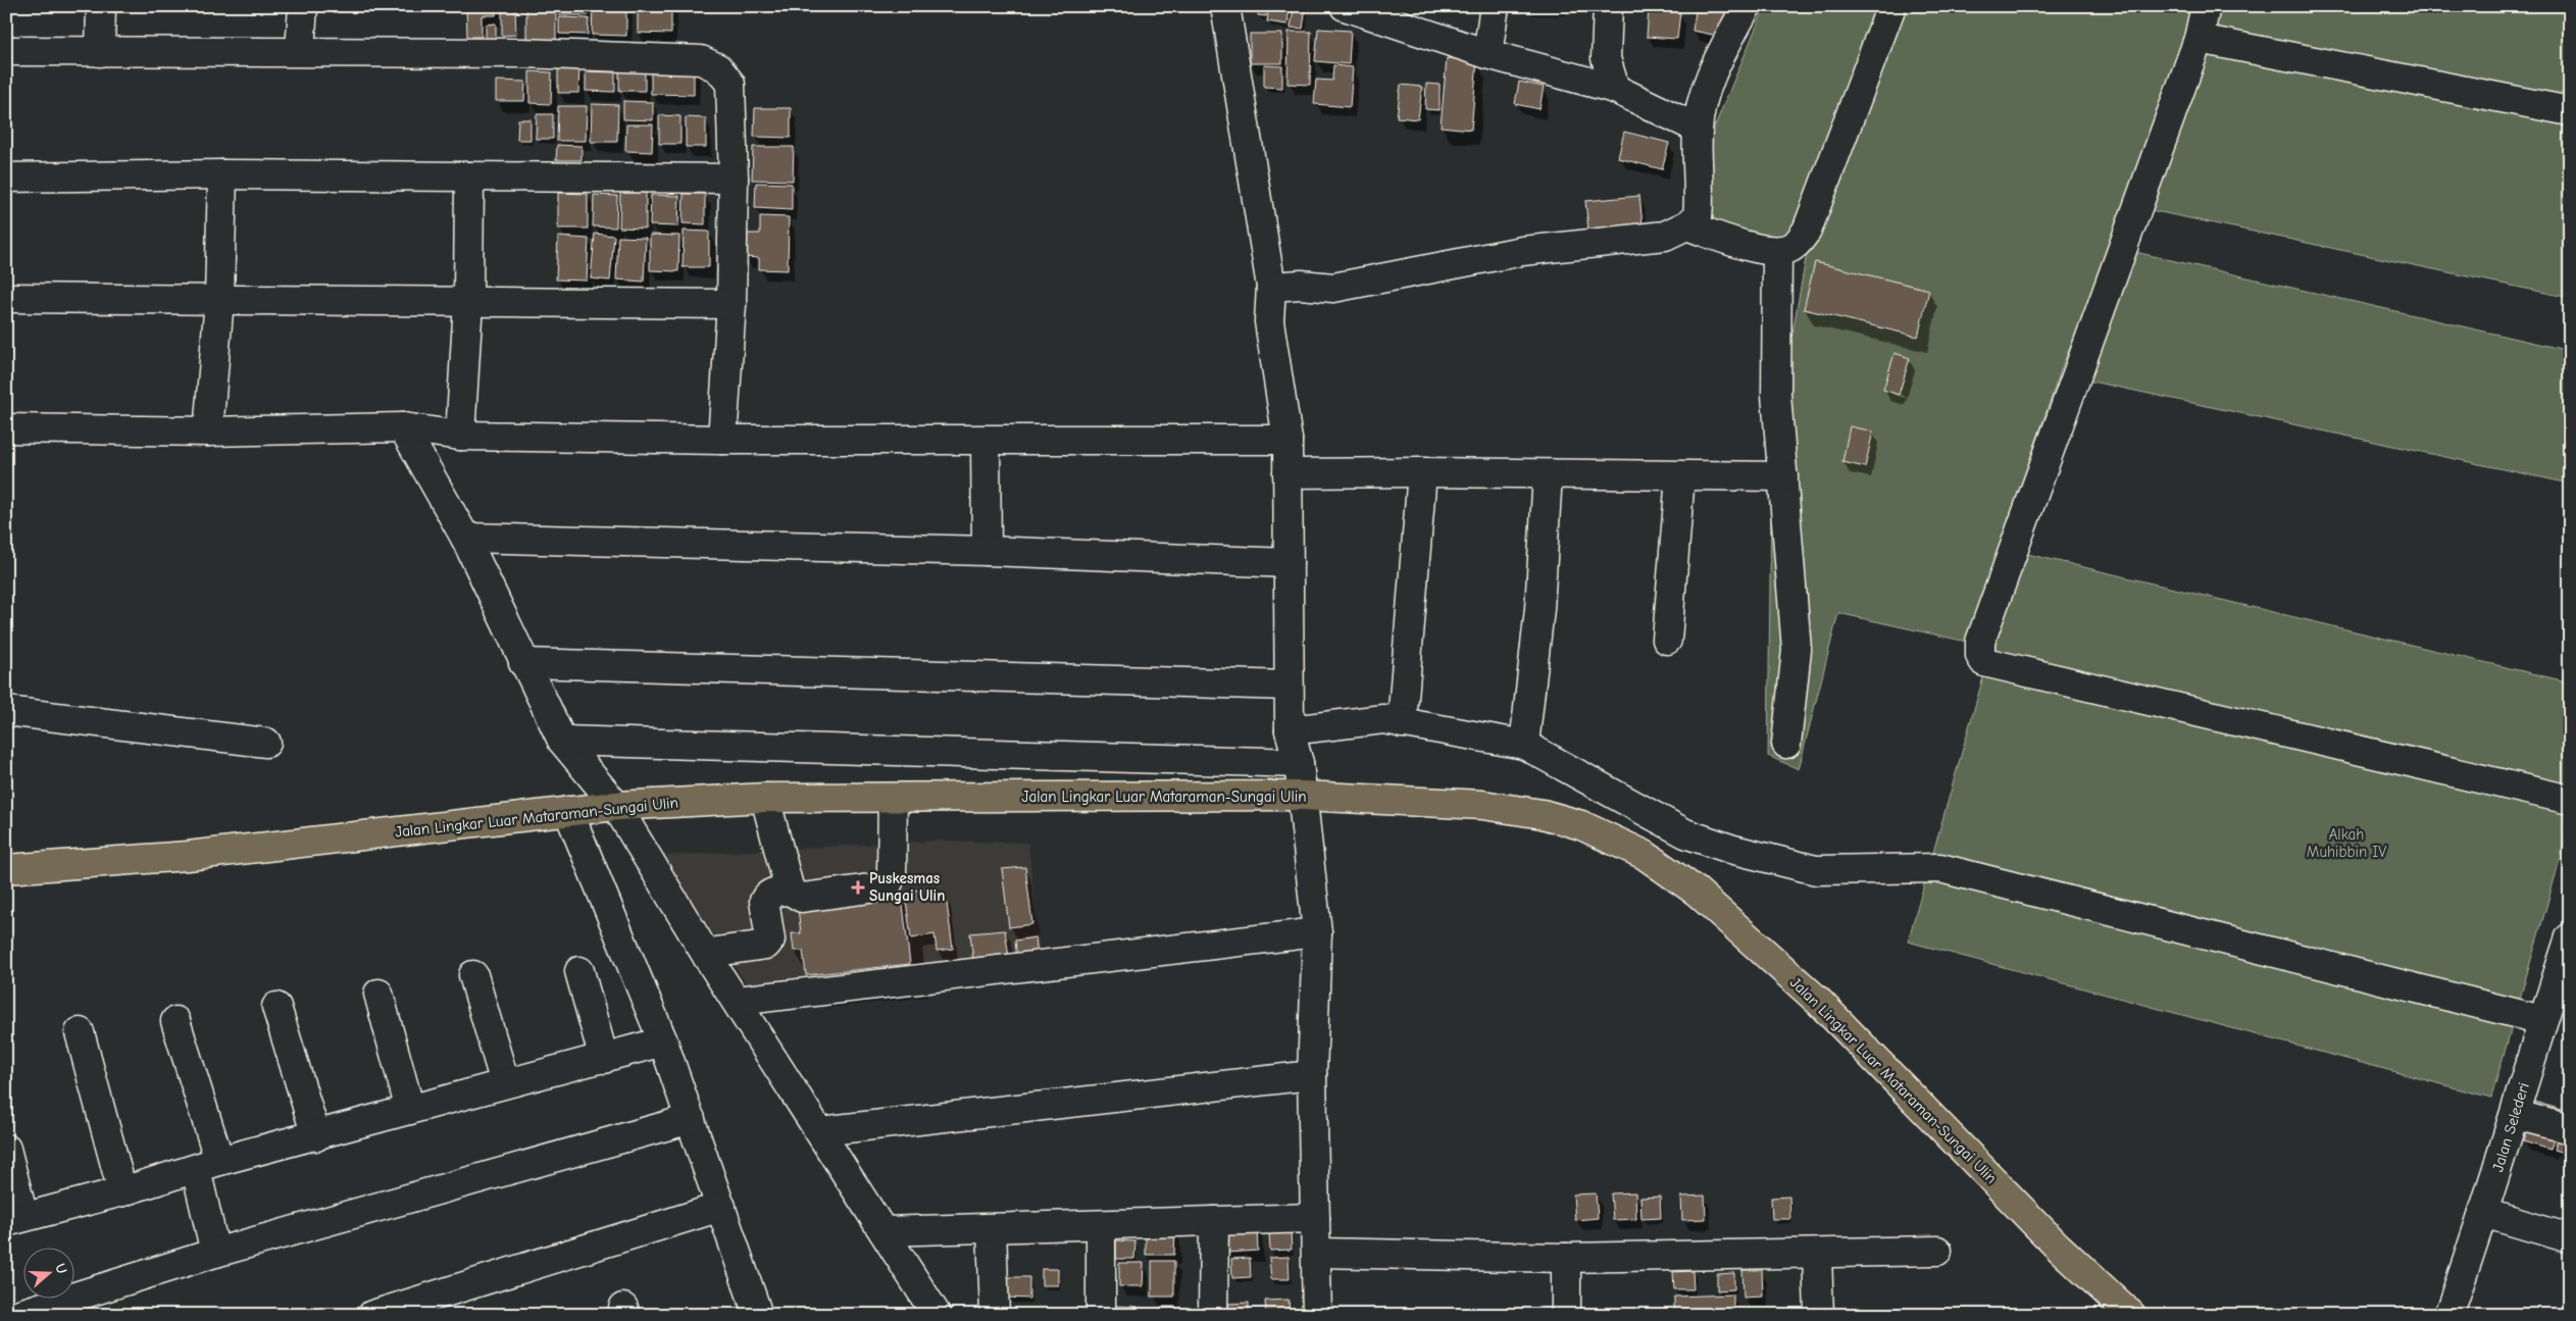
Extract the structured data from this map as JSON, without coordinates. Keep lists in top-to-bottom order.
{
  "streets": {
    "main road": ["Jalan Lingkar Luar Mataraman-Sungai Ulin"],
    "street": ["Jalan Selederi"]
  },
  "parks": ["Alkah Muhibbin IV"],
  "places": {
    "health": ["Puskesmas Sungai Ulin"]
  },
  "north": "right"
}
